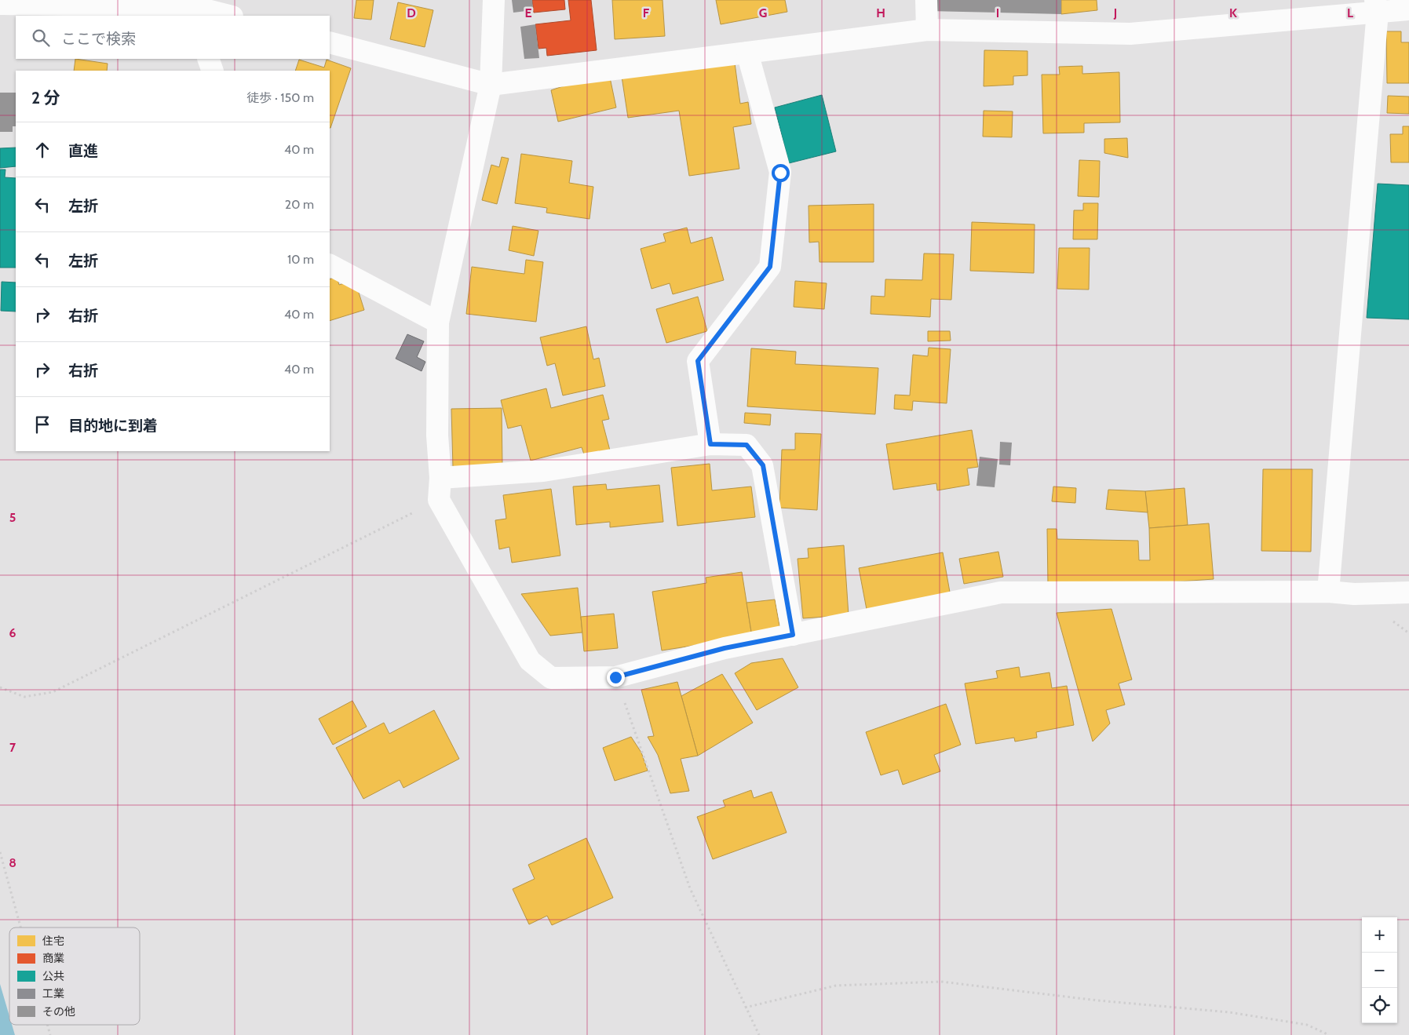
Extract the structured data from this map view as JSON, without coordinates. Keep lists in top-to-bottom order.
{
  "legend": [
    "住宅",
    "商業",
    "公共",
    "工業",
    "その他"
  ],
  "page": {
    "search": "ここで検索",
    "heading": ["2 分", "徒歩 · 150 m"],
    "list": [
      ["直進", "40 m"],
      ["左折", "20 m"],
      ["左折", "10 m"],
      ["右折", "40 m"],
      ["右折", "40 m"],
      "目的地に到着"
    ],
    "map_buttons": ["+", "−"]
  },
  "grid": {
    "columns": [
      "D",
      "E",
      "F",
      "G",
      "H",
      "I",
      "J",
      "K",
      "L"
    ],
    "rows": [
      "5",
      "6",
      "7",
      "8"
    ]
  }
}
